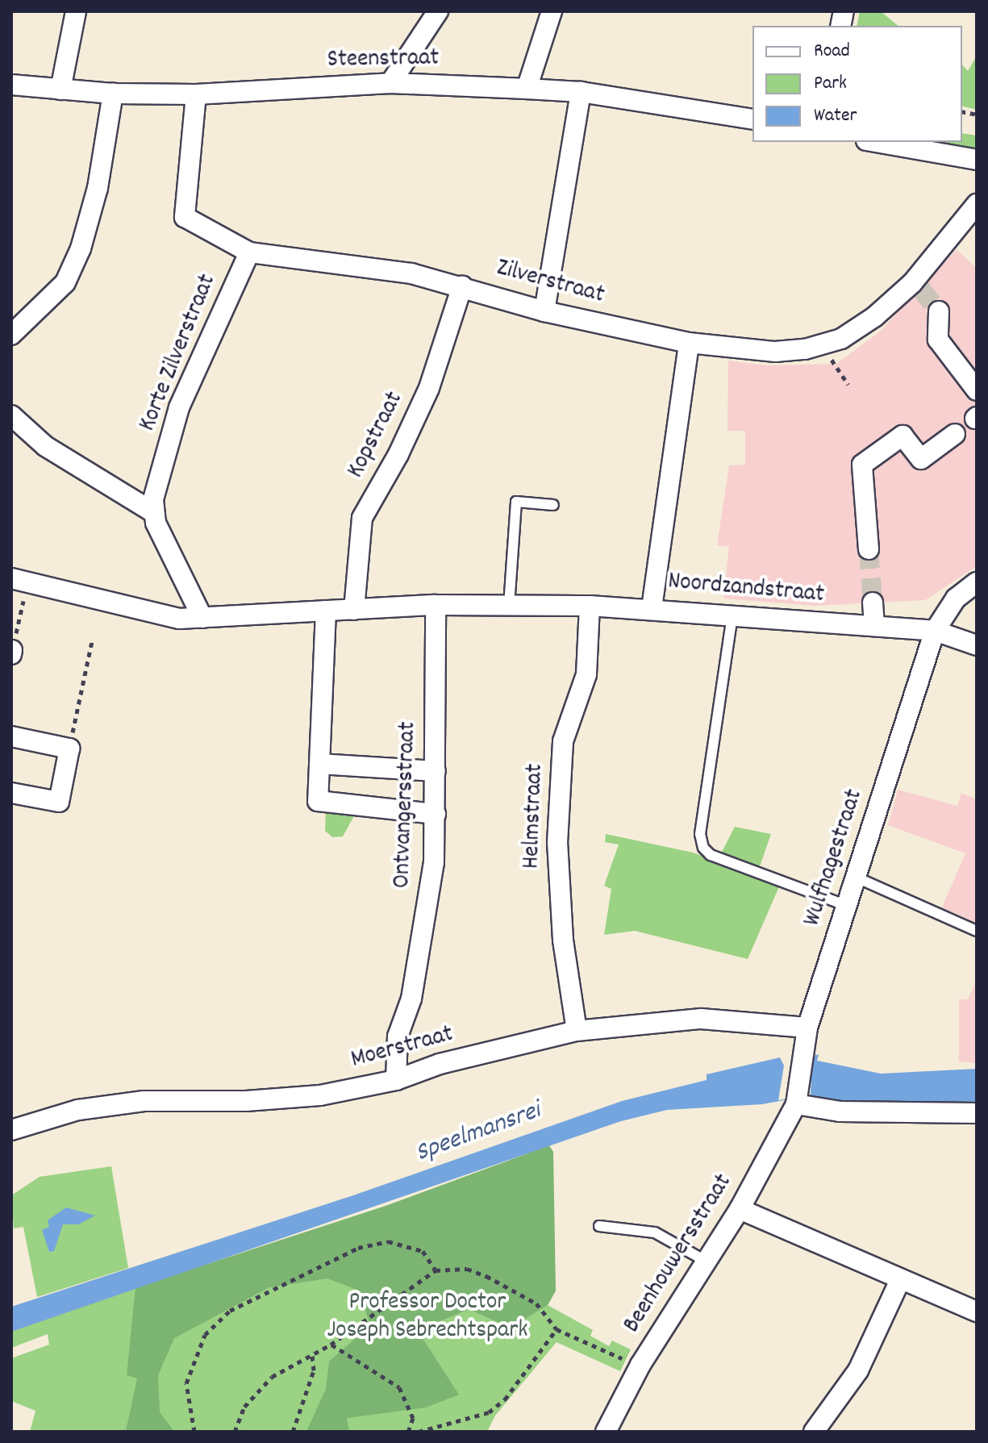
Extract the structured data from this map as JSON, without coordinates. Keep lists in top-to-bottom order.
{
  "streets": {
    "street": [
      "Steenstraat",
      "Zilverstraat",
      "Korte Zilverstraat",
      "Kopstraat",
      "Noordzandstraat",
      "Ontvangersstraat",
      "Helmstraat",
      "Wulfhagestraat",
      "Moerstraat",
      "Beenhouwersstraat"
    ]
  },
  "crossings": [
    ["Steenstraat", "Zilverstraat"],
    ["Zilverstraat", "Korte Zilverstraat"],
    ["Zilverstraat", "Kopstraat"],
    ["Kopstraat", "Noordzandstraat"],
    ["Noordzandstraat", "Ontvangersstraat"],
    ["Noordzandstraat", "Helmstraat"],
    ["Noordzandstraat", "Wulfhagestraat"],
    ["Ontvangersstraat", "Moerstraat"],
    ["Helmstraat", "Moerstraat"],
    ["Wulfhagestraat", "Moerstraat"],
    ["Wulfhagestraat", "Beenhouwersstraat"]
  ],
  "water": ["Speelmansrei"],
  "parks": ["Professor Doctor Joseph Sebrechtspark"],
  "legend": ["Road", "Park", "Water"]
}
